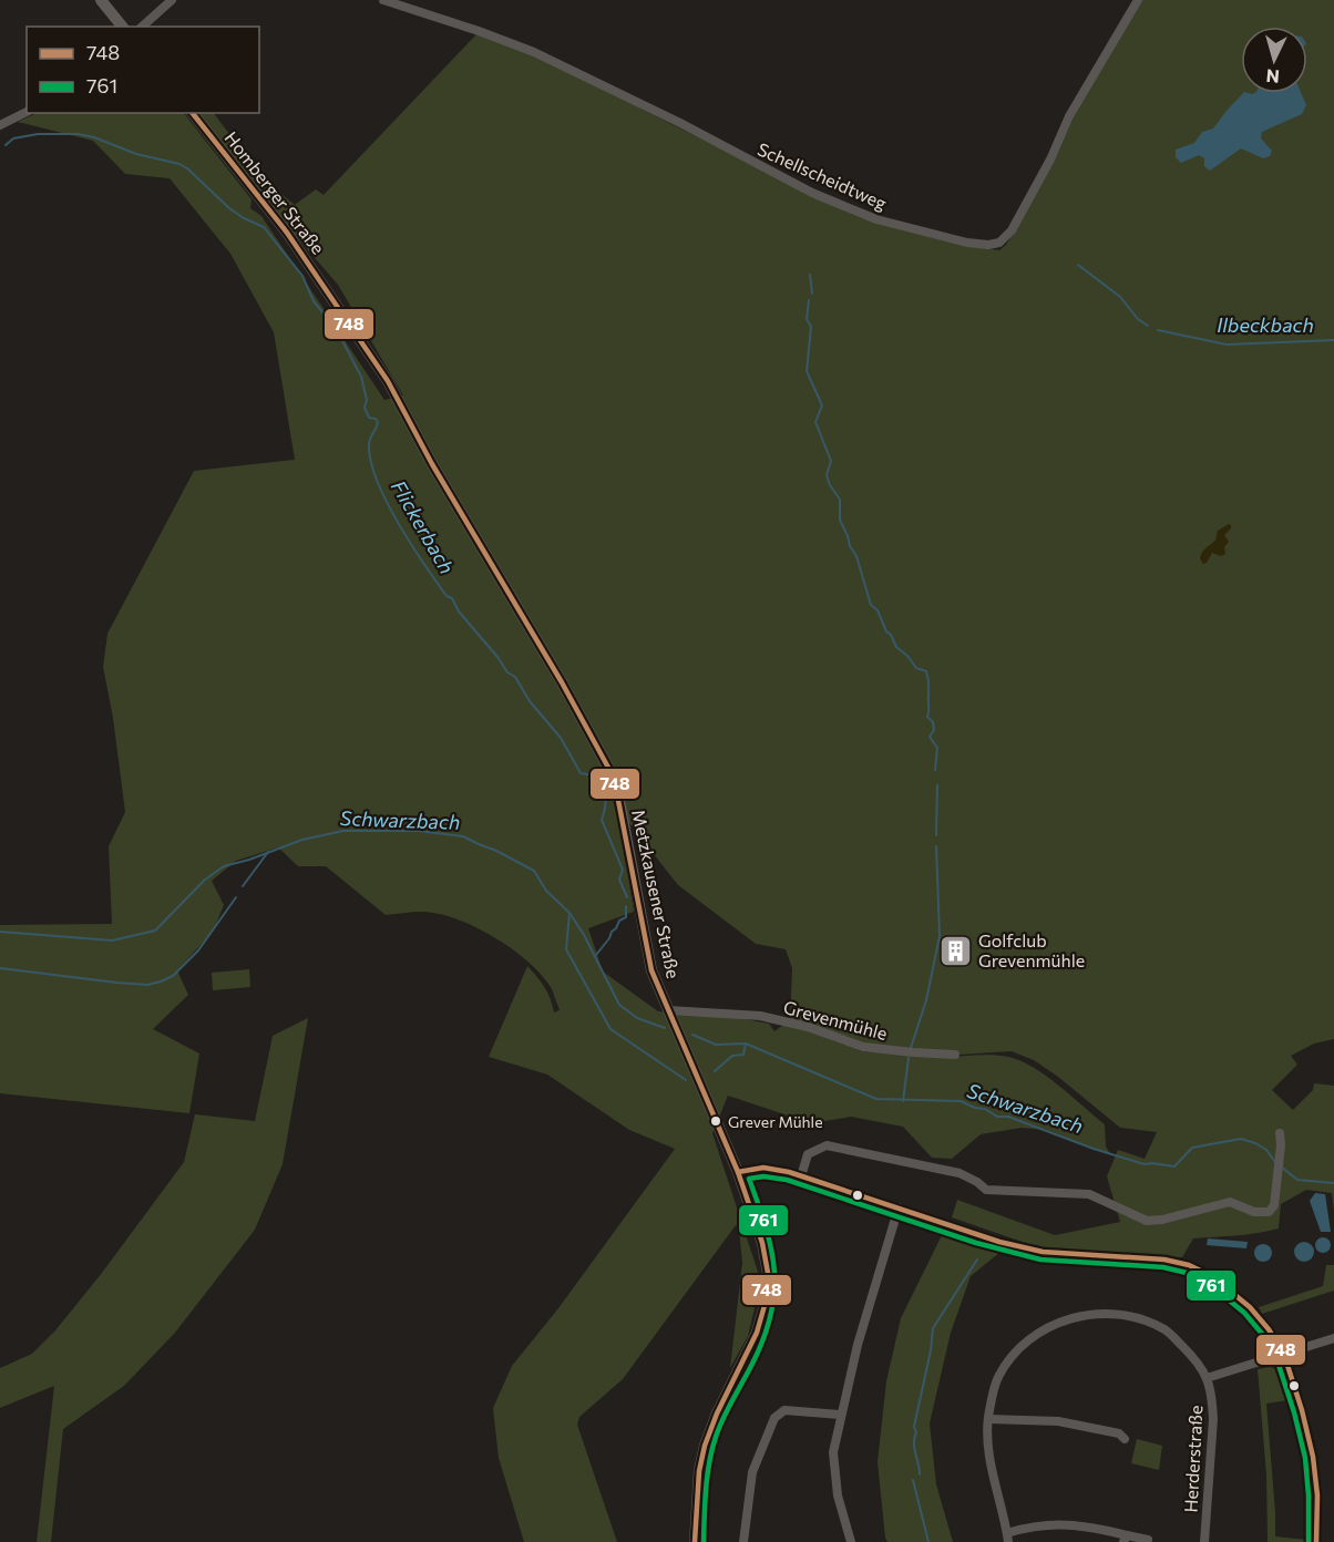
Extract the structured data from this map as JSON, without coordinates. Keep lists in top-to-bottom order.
{
  "streets": {
    "main road": ["Homberger Straße", "Metzkausener Straße"],
    "street": ["Schellscheidtweg", "Grevenmühle", "Herderstraße"]
  },
  "crossings": [
    ["Homberger Straße", "Metzkausener Straße"],
    ["Metzkausener Straße", "Grevenmühle"]
  ],
  "water": ["Ilbeckbach", "Flickerbach", "Schwarzbach"],
  "places": {
    "building": ["Golfclub Grevenmühle"],
    "other": ["Grever Mühle"]
  },
  "lines": ["transit line 748", "transit line 761"],
  "legend": ["748", "761"],
  "north": "bottom"
}
